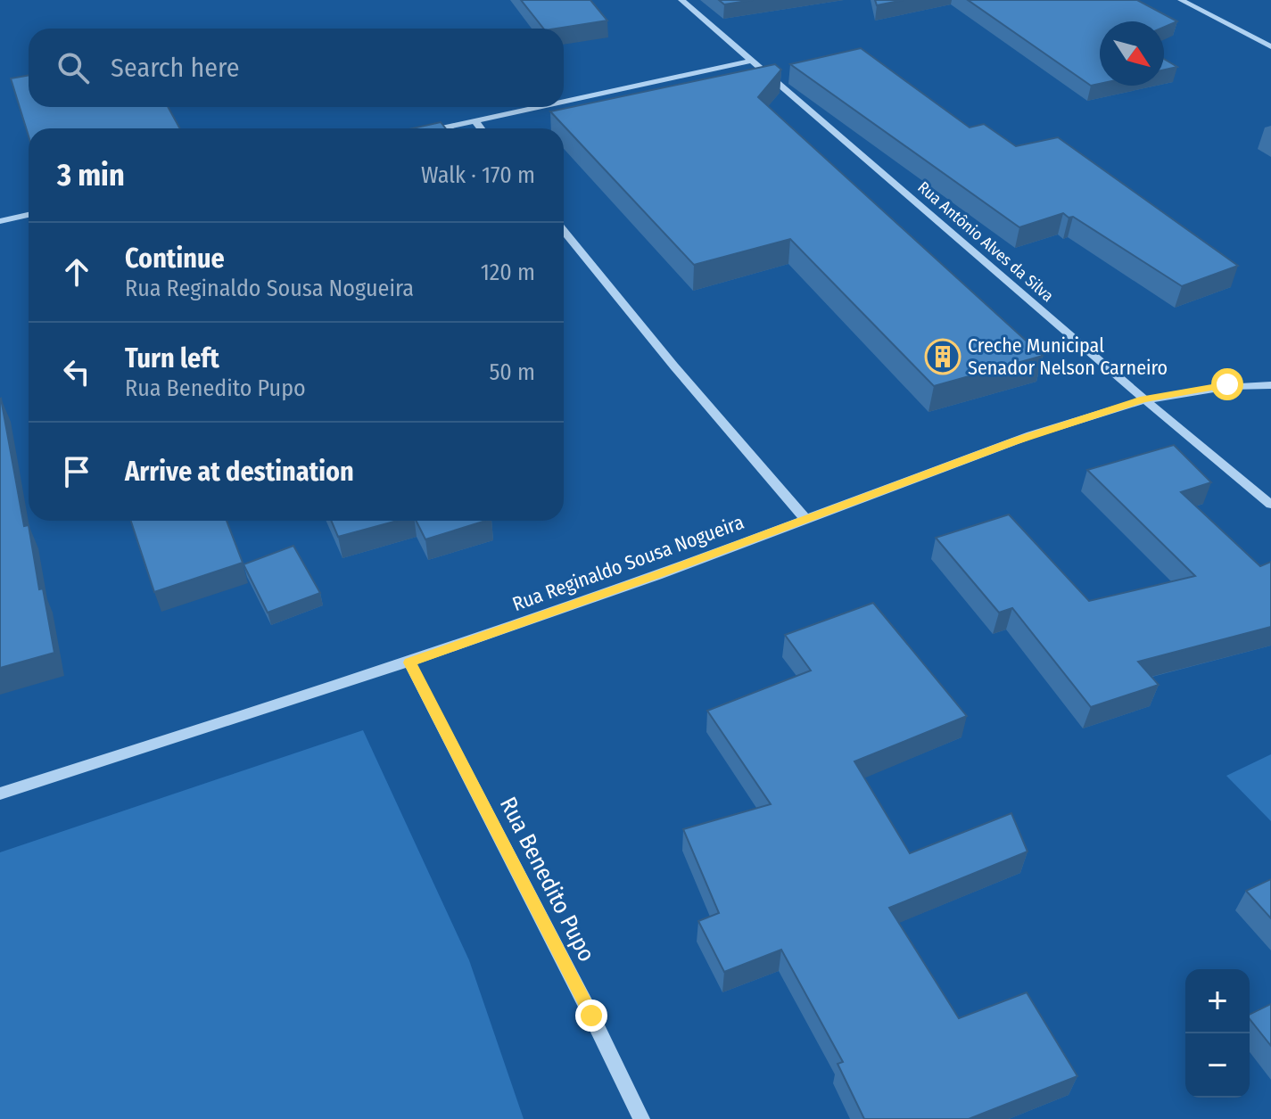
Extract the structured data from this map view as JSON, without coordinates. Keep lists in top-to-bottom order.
{
  "streets": {
    "street": ["Rua Antônio Alves da Silva", "Rua Reginaldo Sousa Nogueira", "Rua Benedito Pupo"]
  },
  "crossings": [
    ["Rua Antônio Alves da Silva", "Rua Reginaldo Sousa Nogueira"],
    ["Rua Reginaldo Sousa Nogueira", "Rua Benedito Pupo"]
  ],
  "places": {
    "building": ["Creche Municipal Senador Nelson Carneiro"]
  },
  "north": "bottom right",
  "page": {
    "search": "Search here",
    "heading": ["3 min", "Walk · 170 m"],
    "list": [
      ["Continue", "Rua Reginaldo Sousa Nogueira", "120 m"],
      ["Turn left", "Rua Benedito Pupo", "50 m"],
      "Arrive at destination"
    ],
    "map_buttons": ["+", "−"]
  }
}
